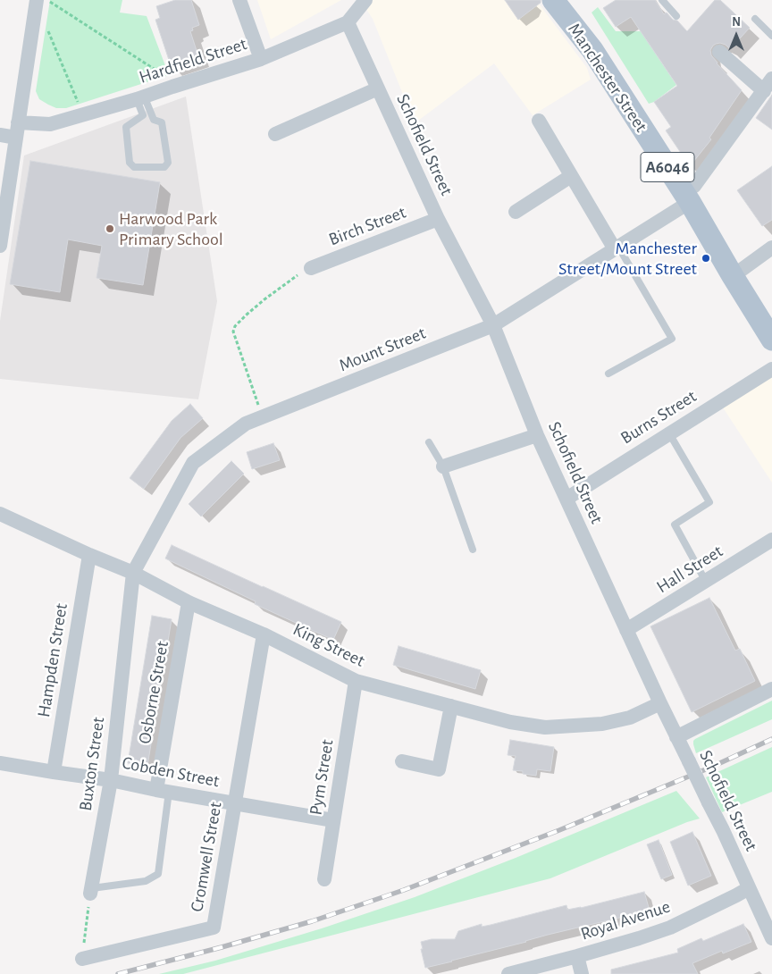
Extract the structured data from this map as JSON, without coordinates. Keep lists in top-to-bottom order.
{
  "streets": {
    "main road": ["Manchester Street", "A6046"],
    "street": [
      "Hardfield Street",
      "Schofield Street",
      "Birch Street",
      "Mount Street",
      "Burns Street",
      "Hall Street",
      "King Street",
      "Hampden Street",
      "Osborne Street",
      "Buxton Street",
      "Cobden Street",
      "Pym Street",
      "Cromwell Street",
      "Royal Avenue"
    ]
  },
  "crossings": [
    ["Hardfield Street", "Schofield Street"],
    ["Manchester Street", "Mount Street"],
    ["Schofield Street", "Birch Street"],
    ["Schofield Street", "Mount Street"],
    ["Schofield Street", "Burns Street"],
    ["Schofield Street", "Hall Street"],
    ["Schofield Street", "King Street"],
    ["Schofield Street", "Royal Avenue"],
    ["Mount Street", "King Street"],
    ["Mount Street", "Buxton Street"],
    ["King Street", "Hampden Street"],
    ["King Street", "Osborne Street"],
    ["King Street", "Buxton Street"],
    ["King Street", "Pym Street"],
    ["King Street", "Cromwell Street"],
    ["Hampden Street", "Cobden Street"],
    ["Osborne Street", "Cobden Street"],
    ["Buxton Street", "Cobden Street"],
    ["Cobden Street", "Pym Street"],
    ["Cobden Street", "Cromwell Street"]
  ],
  "places": ["Harwood Park Primary School", "Manchester Street/Mount Street"],
  "north": "top"
}
